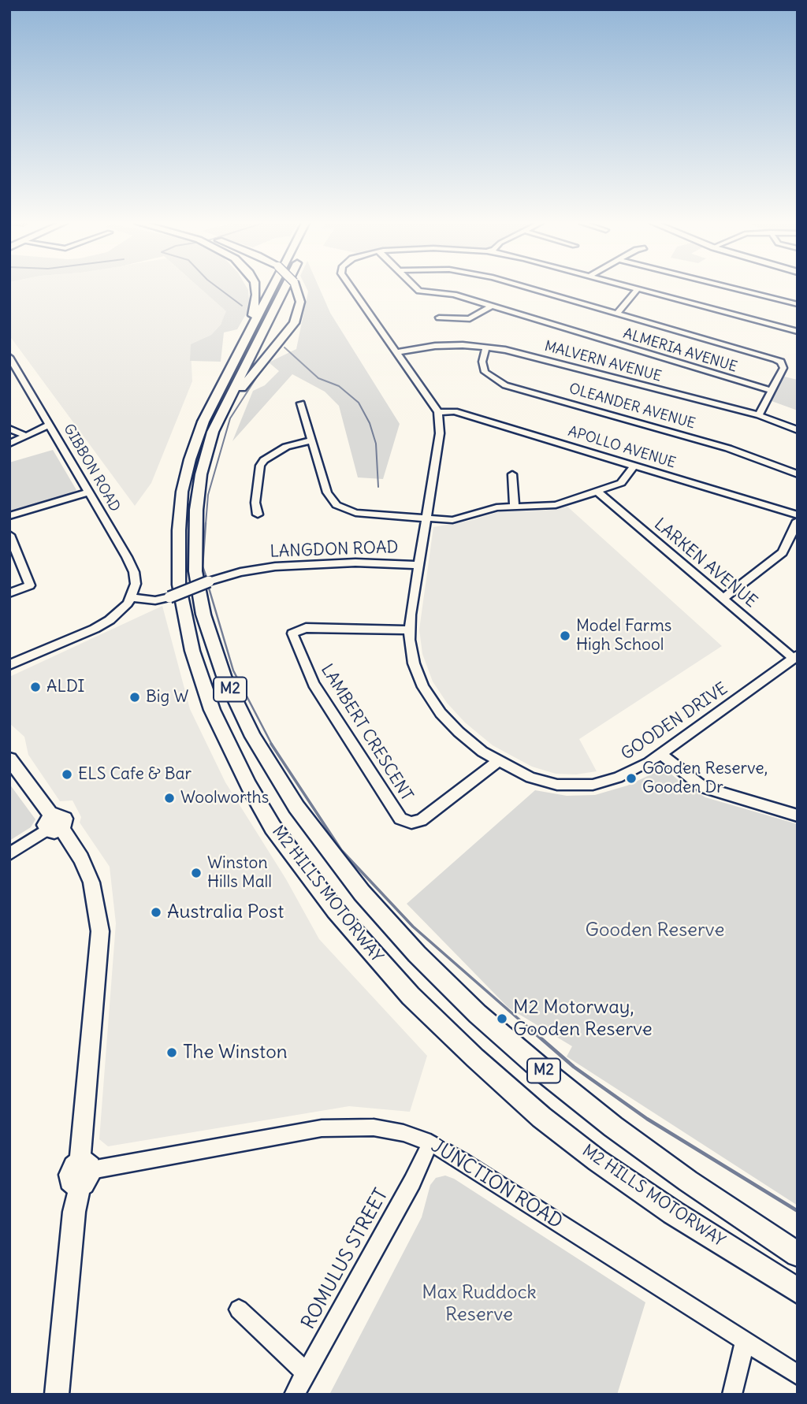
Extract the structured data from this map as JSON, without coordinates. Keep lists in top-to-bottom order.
{
  "streets": {
    "highway": ["M2", "M2 HILLS MOTORWAY"],
    "street": [
      "ALMERIA AVENUE",
      "MALVERN AVENUE",
      "OLEANDER AVENUE",
      "APOLLO AVENUE",
      "GIBBON ROAD",
      "LANGDON ROAD",
      "LARKEN AVENUE",
      "GOODEN DRIVE",
      "LAMBERT CRESCENT",
      "JUNCTION ROAD",
      "ROMULUS STREET"
    ]
  },
  "crossings": [
    ["MALVERN AVENUE", "OLEANDER AVENUE"],
    ["APOLLO AVENUE", "GOODEN DRIVE"],
    ["GIBBON ROAD", "LANGDON ROAD"],
    ["LANGDON ROAD", "GOODEN DRIVE"],
    ["LARKEN AVENUE", "GOODEN DRIVE"],
    ["M2", "M2 HILLS MOTORWAY"],
    ["GOODEN DRIVE", "LAMBERT CRESCENT"],
    ["JUNCTION ROAD", "ROMULUS STREET"]
  ],
  "parks": ["Gooden Reserve", "Max Ruddock Reserve"],
  "places": [
    "Model Farms High School",
    "ALDI",
    "Big W",
    "ELS Cafe & Bar",
    "Gooden Reserve, Gooden Dr",
    "Woolworths",
    "Winston Hills Mall",
    "Australia Post",
    "M2 Motorway, Gooden Reserve",
    "The Winston"
  ]
}
